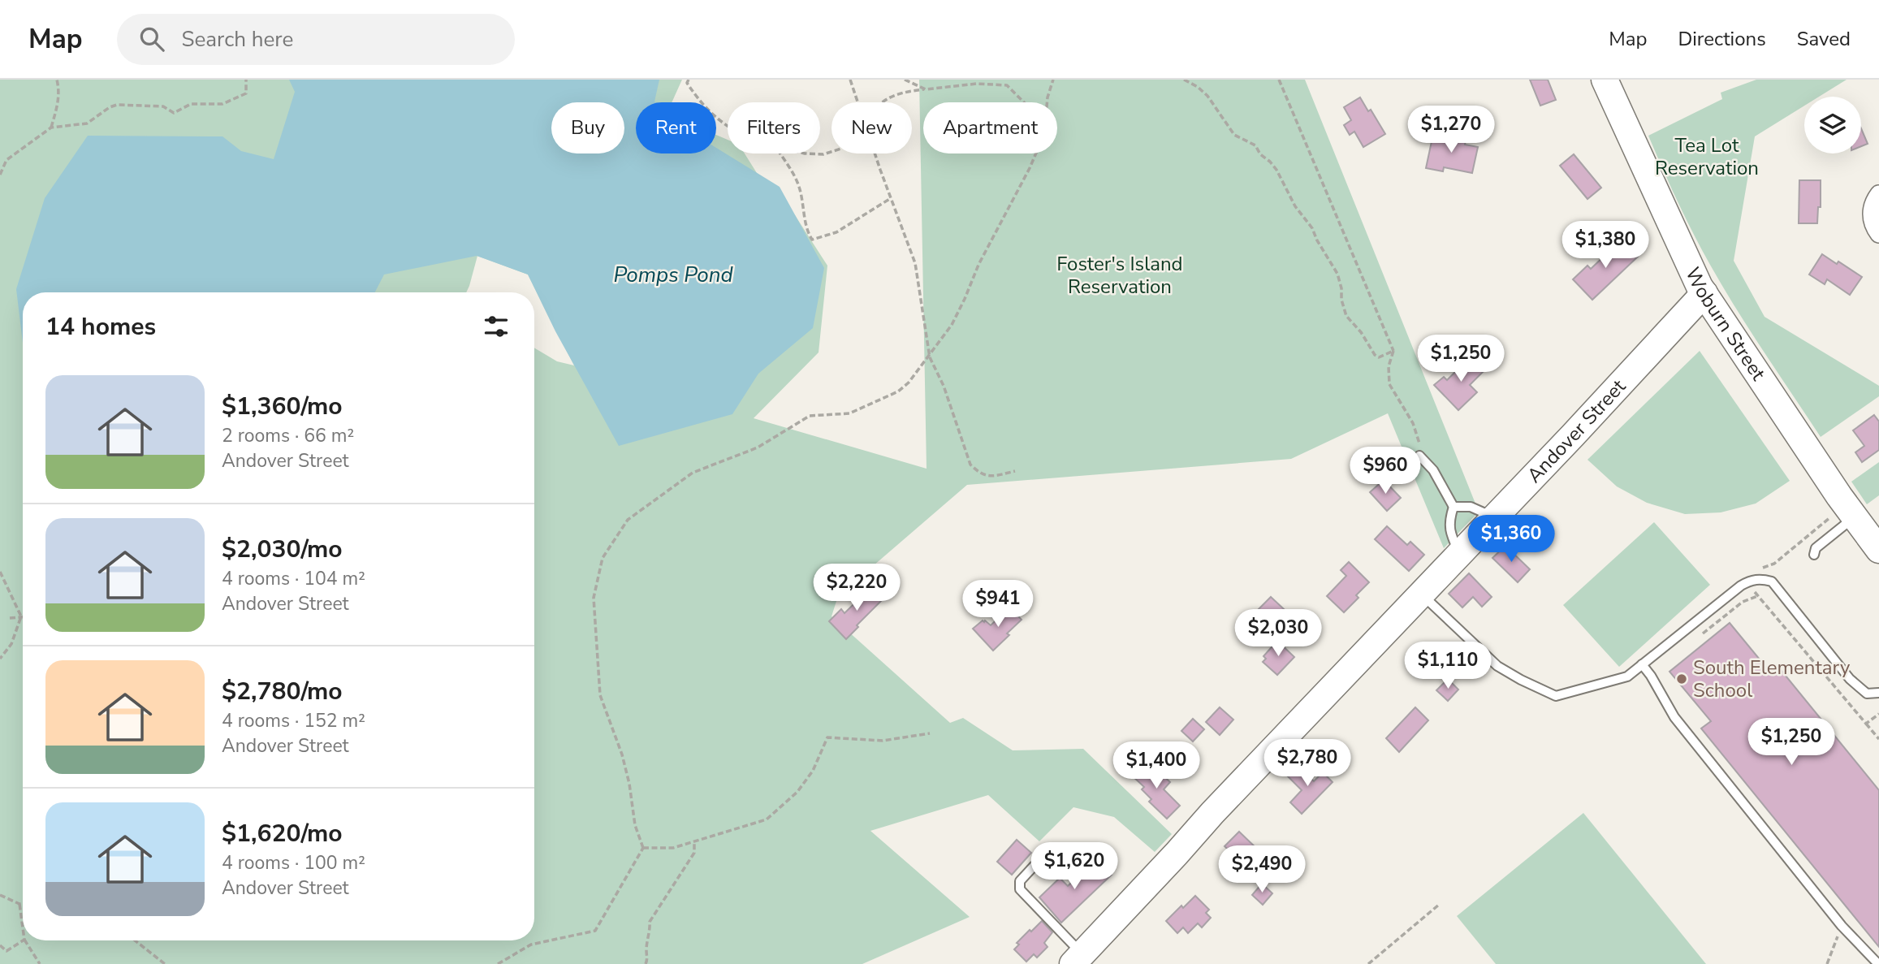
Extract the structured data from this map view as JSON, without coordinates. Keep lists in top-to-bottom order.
{
  "streets": {
    "street": ["Woburn Street", "Andover Street"]
  },
  "crossings": [
    ["Woburn Street", "Andover Street"]
  ],
  "water": ["Pomps Pond"],
  "parks": ["Tea Lot Reservation", "Foster's Island Reservation"],
  "places": ["South Elementary School"],
  "page": {
    "header": "Map",
    "search": "Search here",
    "nav": ["Map", "Directions", "Saved"],
    "chip": [
      "Buy",
      "Rent",
      "Filters",
      "New",
      "Apartment"
    ],
    "price": [
      "$1,270",
      "$1,380",
      "$1,250",
      "$960",
      "$1,360",
      "$2,220",
      "$941",
      "$2,030",
      "$1,110",
      "$1,250",
      "$2,780",
      "$1,400",
      "$1,620",
      "$2,490"
    ],
    "heading": "14 homes",
    "list": [
      {
        "name": "$1,360/mo",
        "note": "2 rooms · 66 m² · Andover Street"
      },
      {
        "name": "$2,030/mo",
        "note": "4 rooms · 104 m² · Andover Street"
      },
      {
        "name": "$2,780/mo",
        "note": "4 rooms · 152 m² · Andover Street"
      },
      {
        "name": "$1,620/mo",
        "note": "4 rooms · 100 m² · Andover Street"
      }
    ]
  }
}
